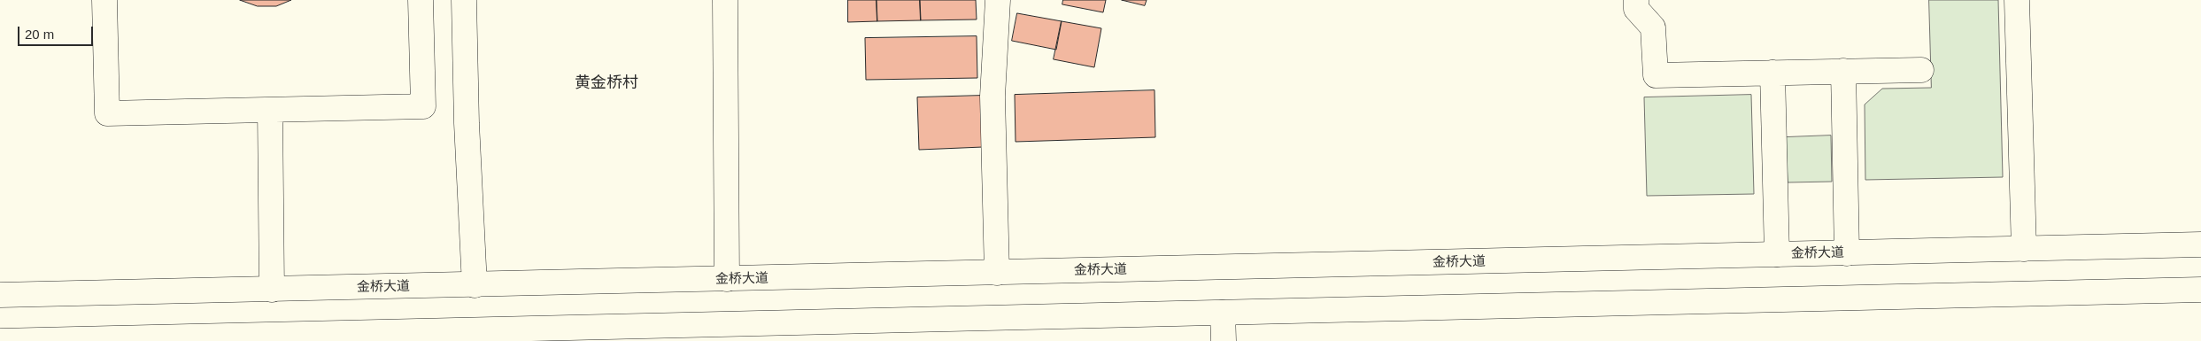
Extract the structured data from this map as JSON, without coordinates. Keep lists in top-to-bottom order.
{
  "streets": {
    "main road": ["金桥大道"]
  },
  "districts": ["黄金桥村"],
  "scale_bar": "20 m"
}
